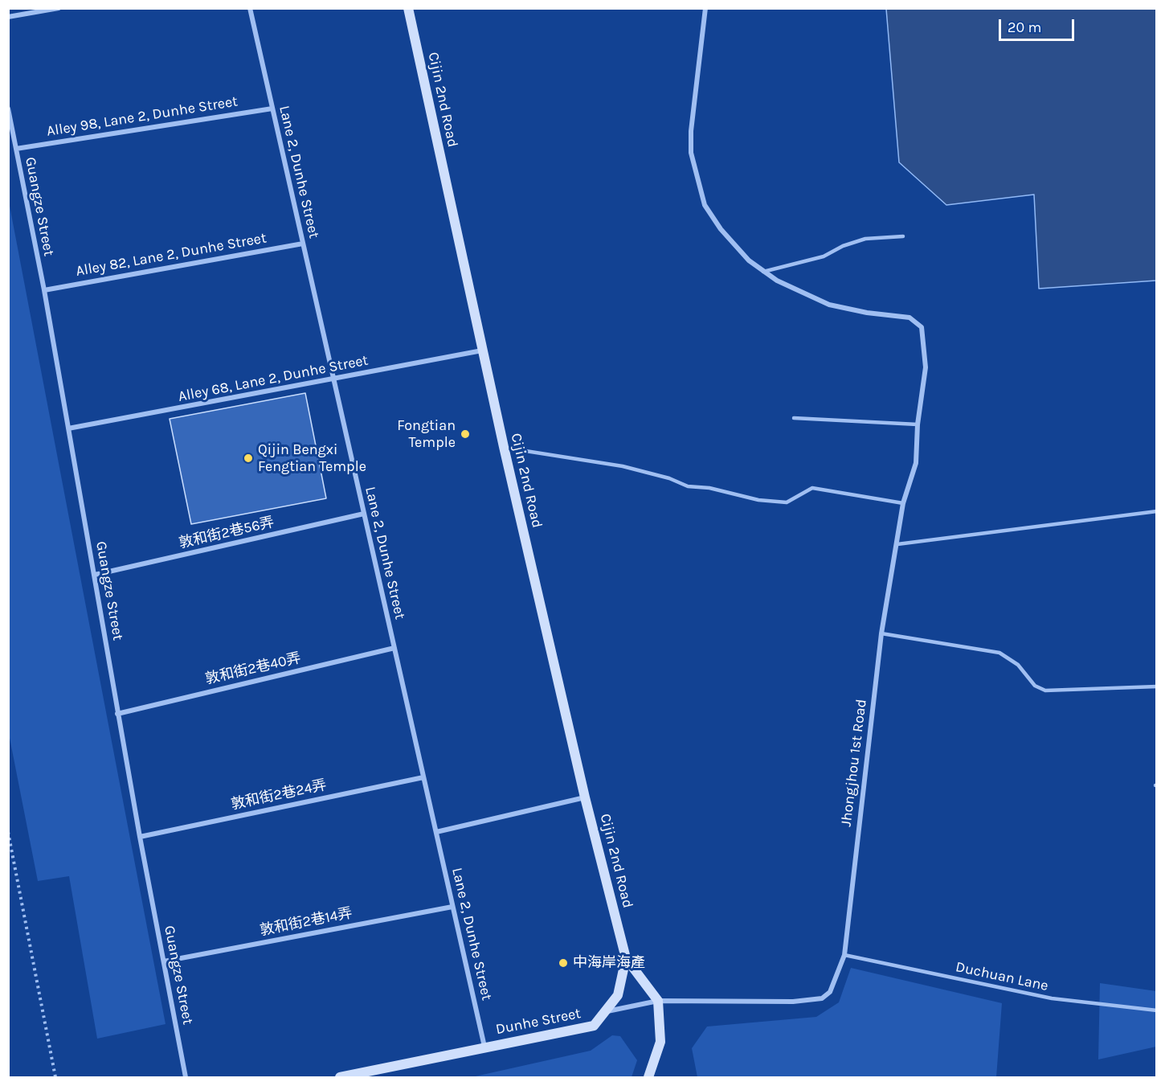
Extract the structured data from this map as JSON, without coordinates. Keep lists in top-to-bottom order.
{
  "streets": {
    "street": [
      "Cijin 2nd Road",
      "Alley 98, Lane 2, Dunhe Street",
      "Lane 2, Dunhe Street",
      "Guangze Street",
      "Alley 82, Lane 2, Dunhe Street",
      "Alley 68, Lane 2, Dunhe Street",
      "敦和街2巷56弄",
      "敦和街2巷40弄",
      "Jhongjhou 1st Road",
      "敦和街2巷24弄",
      "敦和街2巷14弄",
      "Dunhe Street"
    ],
    "lane": ["Duchuan Lane"]
  },
  "crossings": [
    ["Cijin 2nd Road", "Alley 68, Lane 2, Dunhe Street"],
    ["Cijin 2nd Road", "Dunhe Street"],
    ["Alley 98, Lane 2, Dunhe Street", "Lane 2, Dunhe Street"],
    ["Alley 98, Lane 2, Dunhe Street", "Guangze Street"],
    ["Lane 2, Dunhe Street", "Alley 82, Lane 2, Dunhe Street"],
    ["Lane 2, Dunhe Street", "Alley 68, Lane 2, Dunhe Street"],
    ["Lane 2, Dunhe Street", "敦和街2巷56弄"],
    ["Lane 2, Dunhe Street", "敦和街2巷40弄"],
    ["Lane 2, Dunhe Street", "敦和街2巷24弄"],
    ["Lane 2, Dunhe Street", "敦和街2巷14弄"],
    ["Lane 2, Dunhe Street", "Dunhe Street"],
    ["Guangze Street", "Alley 82, Lane 2, Dunhe Street"],
    ["Guangze Street", "Alley 68, Lane 2, Dunhe Street"],
    ["Guangze Street", "敦和街2巷56弄"],
    ["Guangze Street", "敦和街2巷40弄"],
    ["Guangze Street", "敦和街2巷24弄"],
    ["Guangze Street", "敦和街2巷14弄"],
    ["Jhongjhou 1st Road", "Duchuan Lane"],
    ["Jhongjhou 1st Road", "Dunhe Street"]
  ],
  "places": ["Fongtian Temple", "Qijin Bengxi Fengtian Temple", "中海岸海產"],
  "scale_bar": "20 m"
}
